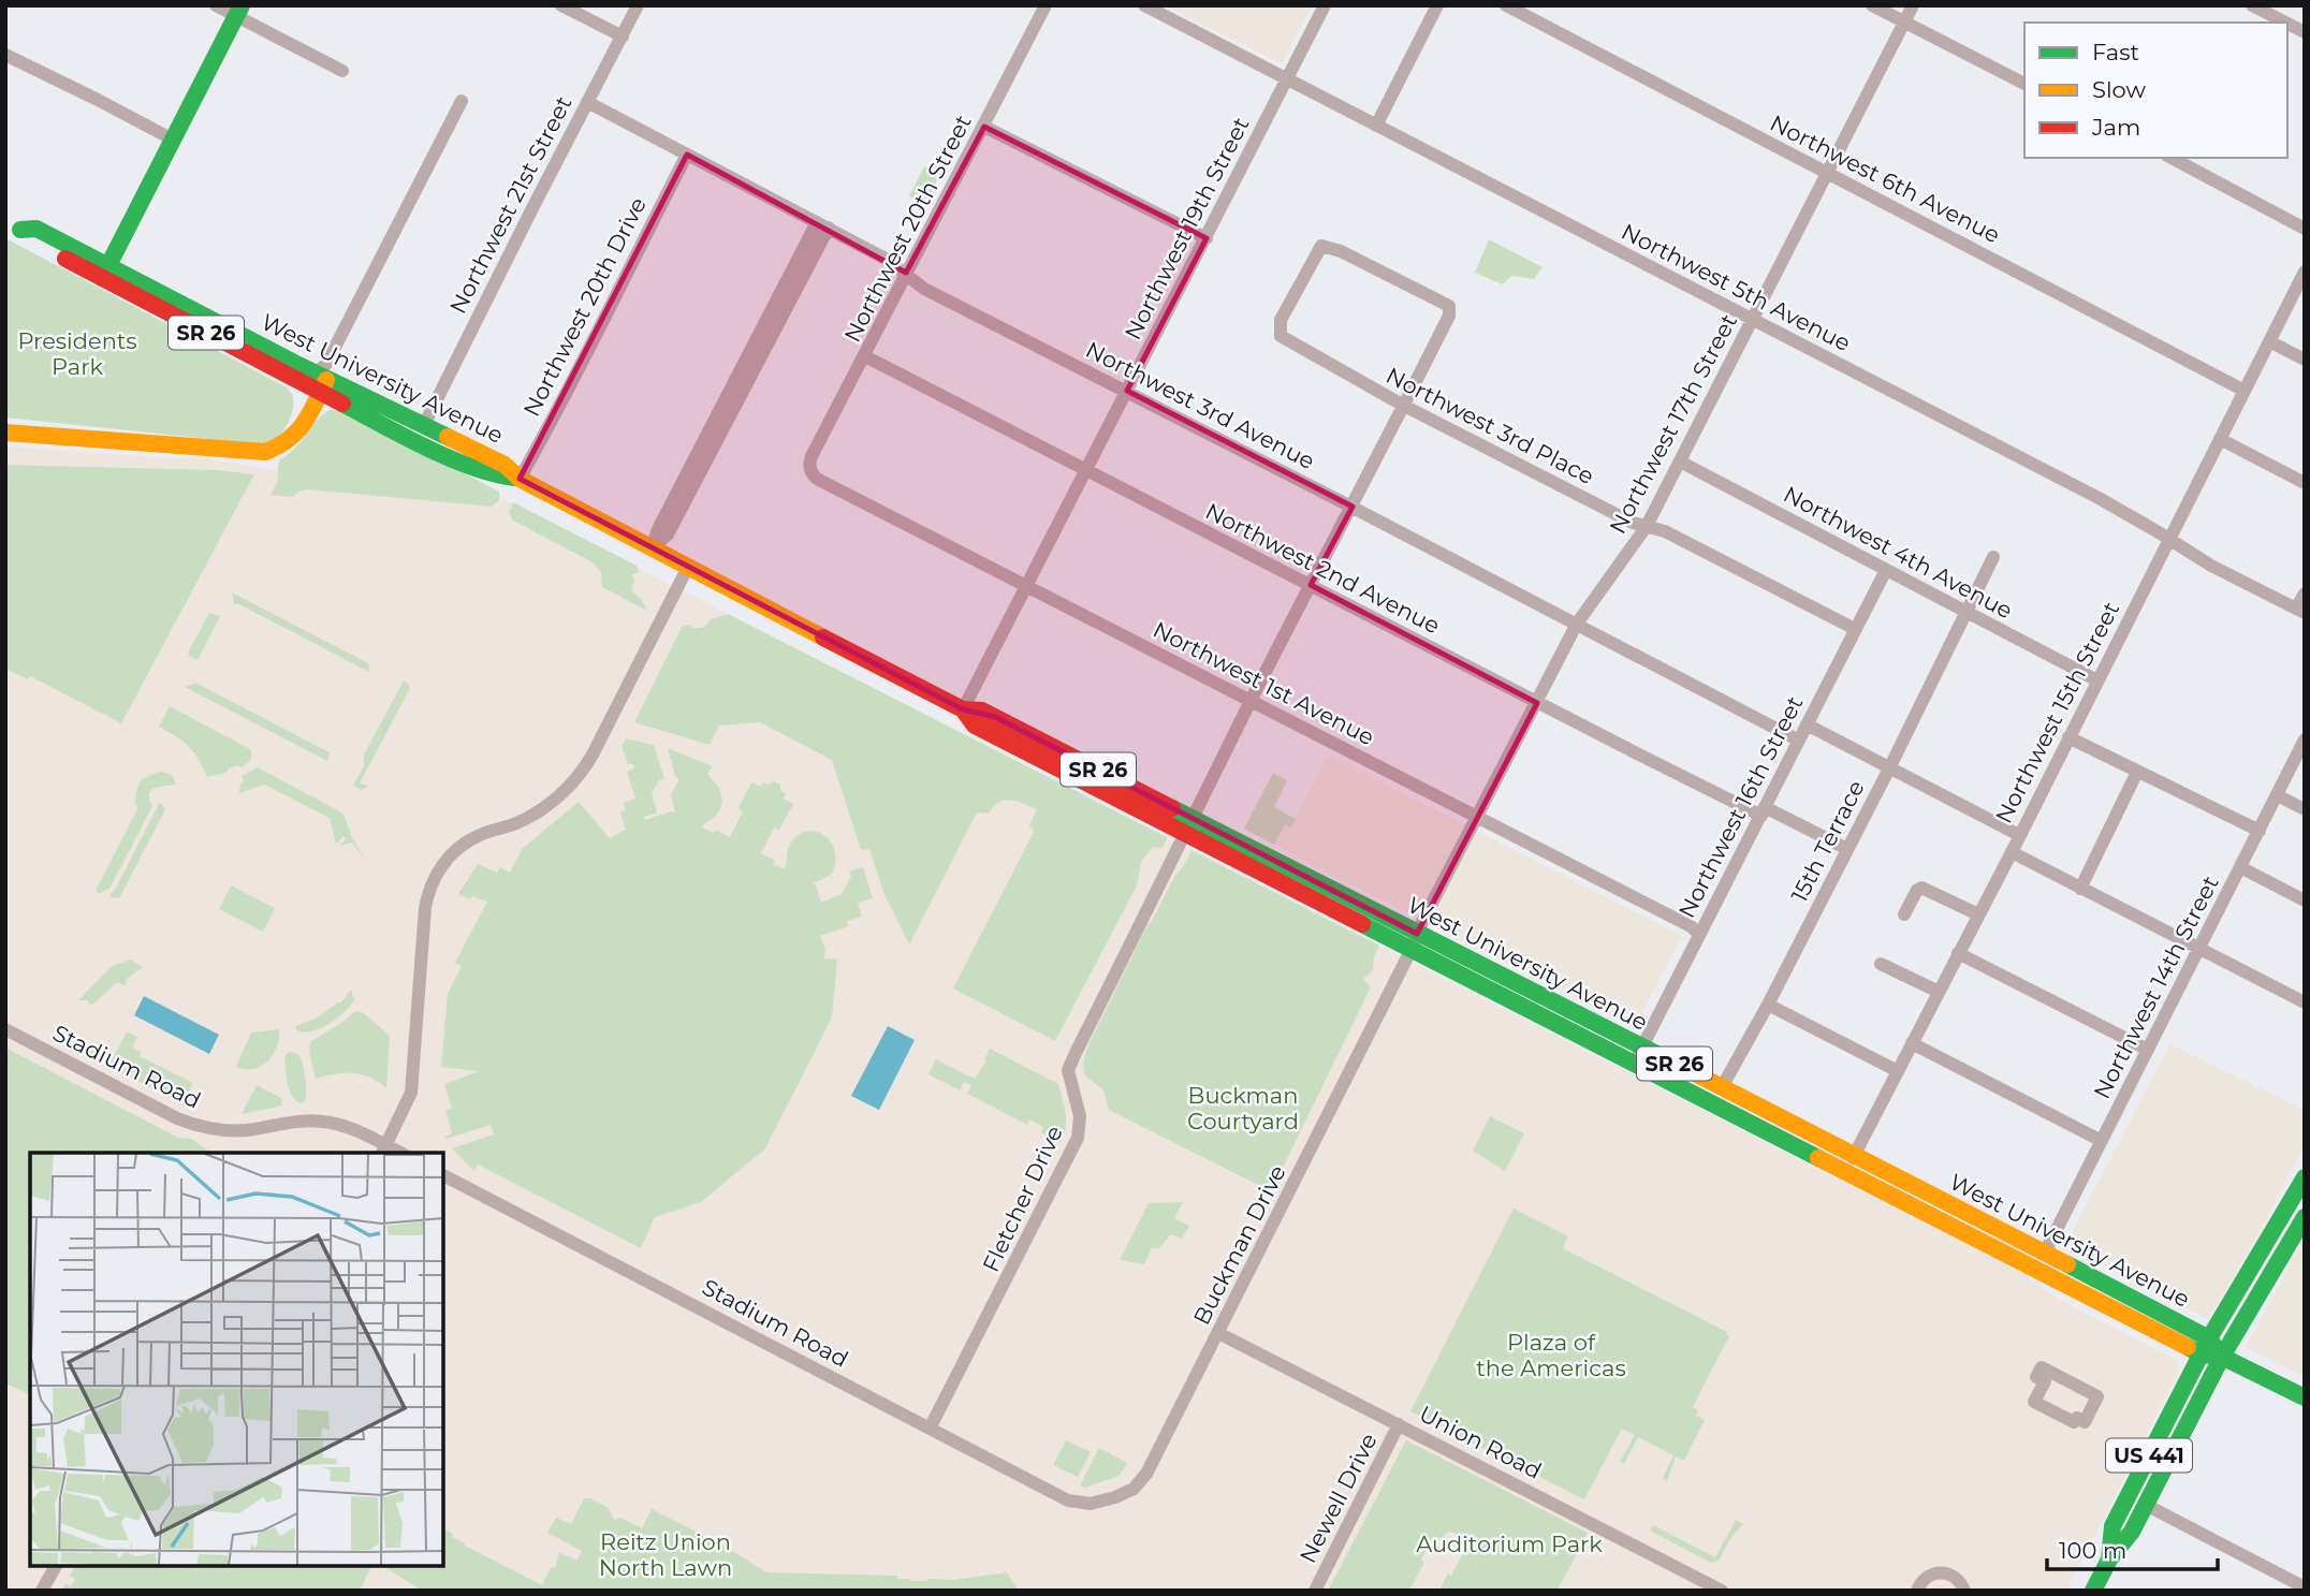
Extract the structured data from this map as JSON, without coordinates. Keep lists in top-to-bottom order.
{
  "streets": {
    "main road": ["SR 26", "West University Avenue", "US 441"],
    "street": [
      "Northwest 6th Avenue",
      "Northwest 21st Street",
      "Northwest 20th Street",
      "Northwest 19th Street",
      "Northwest 5th Avenue",
      "Northwest 20th Drive",
      "Northwest 3rd Avenue",
      "Northwest 17th Street",
      "Northwest 3rd Place",
      "Northwest 4th Avenue",
      "Northwest 2nd Avenue",
      "Northwest 1st Avenue",
      "Northwest 15th Street",
      "Northwest 16th Street",
      "15th Terrace",
      "Northwest 14th Street",
      "Stadium Road",
      "Fletcher Drive",
      "Buckman Drive",
      "Union Road",
      "Newell Drive"
    ]
  },
  "crossings": [
    ["Northwest 6th Avenue", "Northwest 17th Street"],
    ["Northwest 6th Avenue", "Northwest 15th Street"],
    ["Northwest 21st Street", "West University Avenue"],
    ["Northwest 21st Street", "Northwest 3rd Avenue"],
    ["Northwest 20th Street", "Northwest 3rd Avenue"],
    ["Northwest 20th Street", "Northwest 2nd Avenue"],
    ["Northwest 20th Street", "Northwest 1st Avenue"],
    ["Northwest 19th Street", "Northwest 5th Avenue"],
    ["Northwest 19th Street", "West University Avenue"],
    ["Northwest 19th Street", "Northwest 3rd Avenue"],
    ["Northwest 19th Street", "Northwest 2nd Avenue"],
    ["Northwest 19th Street", "Northwest 1st Avenue"],
    ["Northwest 5th Avenue", "Northwest 17th Street"],
    ["Northwest 5th Avenue", "Northwest 15th Street"],
    ["Northwest 20th Drive", "West University Avenue"],
    ["Northwest 20th Drive", "Northwest 3rd Avenue"],
    ["West University Avenue", "Northwest 17th Street"],
    ["West University Avenue", "Northwest 15th Street"],
    ["West University Avenue", "Northwest 16th Street"],
    ["West University Avenue", "15th Terrace"],
    ["West University Avenue", "Northwest 14th Street"],
    ["West University Avenue", "Fletcher Drive"],
    ["West University Avenue", "Buckman Drive"],
    ["West University Avenue", "US 441"],
    ["Northwest 3rd Avenue", "Northwest 17th Street"],
    ["Northwest 3rd Avenue", "Northwest 16th Street"],
    ["Northwest 3rd Avenue", "Fletcher Drive"],
    ["Northwest 17th Street", "Northwest 3rd Place"],
    ["Northwest 17th Street", "Northwest 4th Avenue"],
    ["Northwest 17th Street", "Northwest 2nd Avenue"],
    ["Northwest 17th Street", "Northwest 1st Avenue"],
    ["Northwest 17th Street", "Buckman Drive"],
    ["Northwest 3rd Place", "Northwest 16th Street"],
    ["Northwest 3rd Place", "Fletcher Drive"],
    ["Northwest 4th Avenue", "Northwest 15th Street"],
    ["Northwest 4th Avenue", "Northwest 16th Street"],
    ["Northwest 4th Avenue", "15th Terrace"],
    ["Northwest 2nd Avenue", "Northwest 16th Street"],
    ["Northwest 2nd Avenue", "15th Terrace"],
    ["Northwest 2nd Avenue", "Fletcher Drive"],
    ["Northwest 1st Avenue", "Northwest 16th Street"],
    ["Northwest 1st Avenue", "Fletcher Drive"],
    ["Stadium Road", "Fletcher Drive"],
    ["Stadium Road", "Buckman Drive"],
    ["Buckman Drive", "Union Road"],
    ["Union Road", "Newell Drive"]
  ],
  "parks": [
    "Presidents Park",
    "Buckman Courtyard",
    "Plaza of the Americas",
    "Reitz Union North Lawn",
    "Auditorium Park"
  ],
  "legend": ["Fast", "Slow", "Jam"],
  "scale_bar": "100 m"
}
